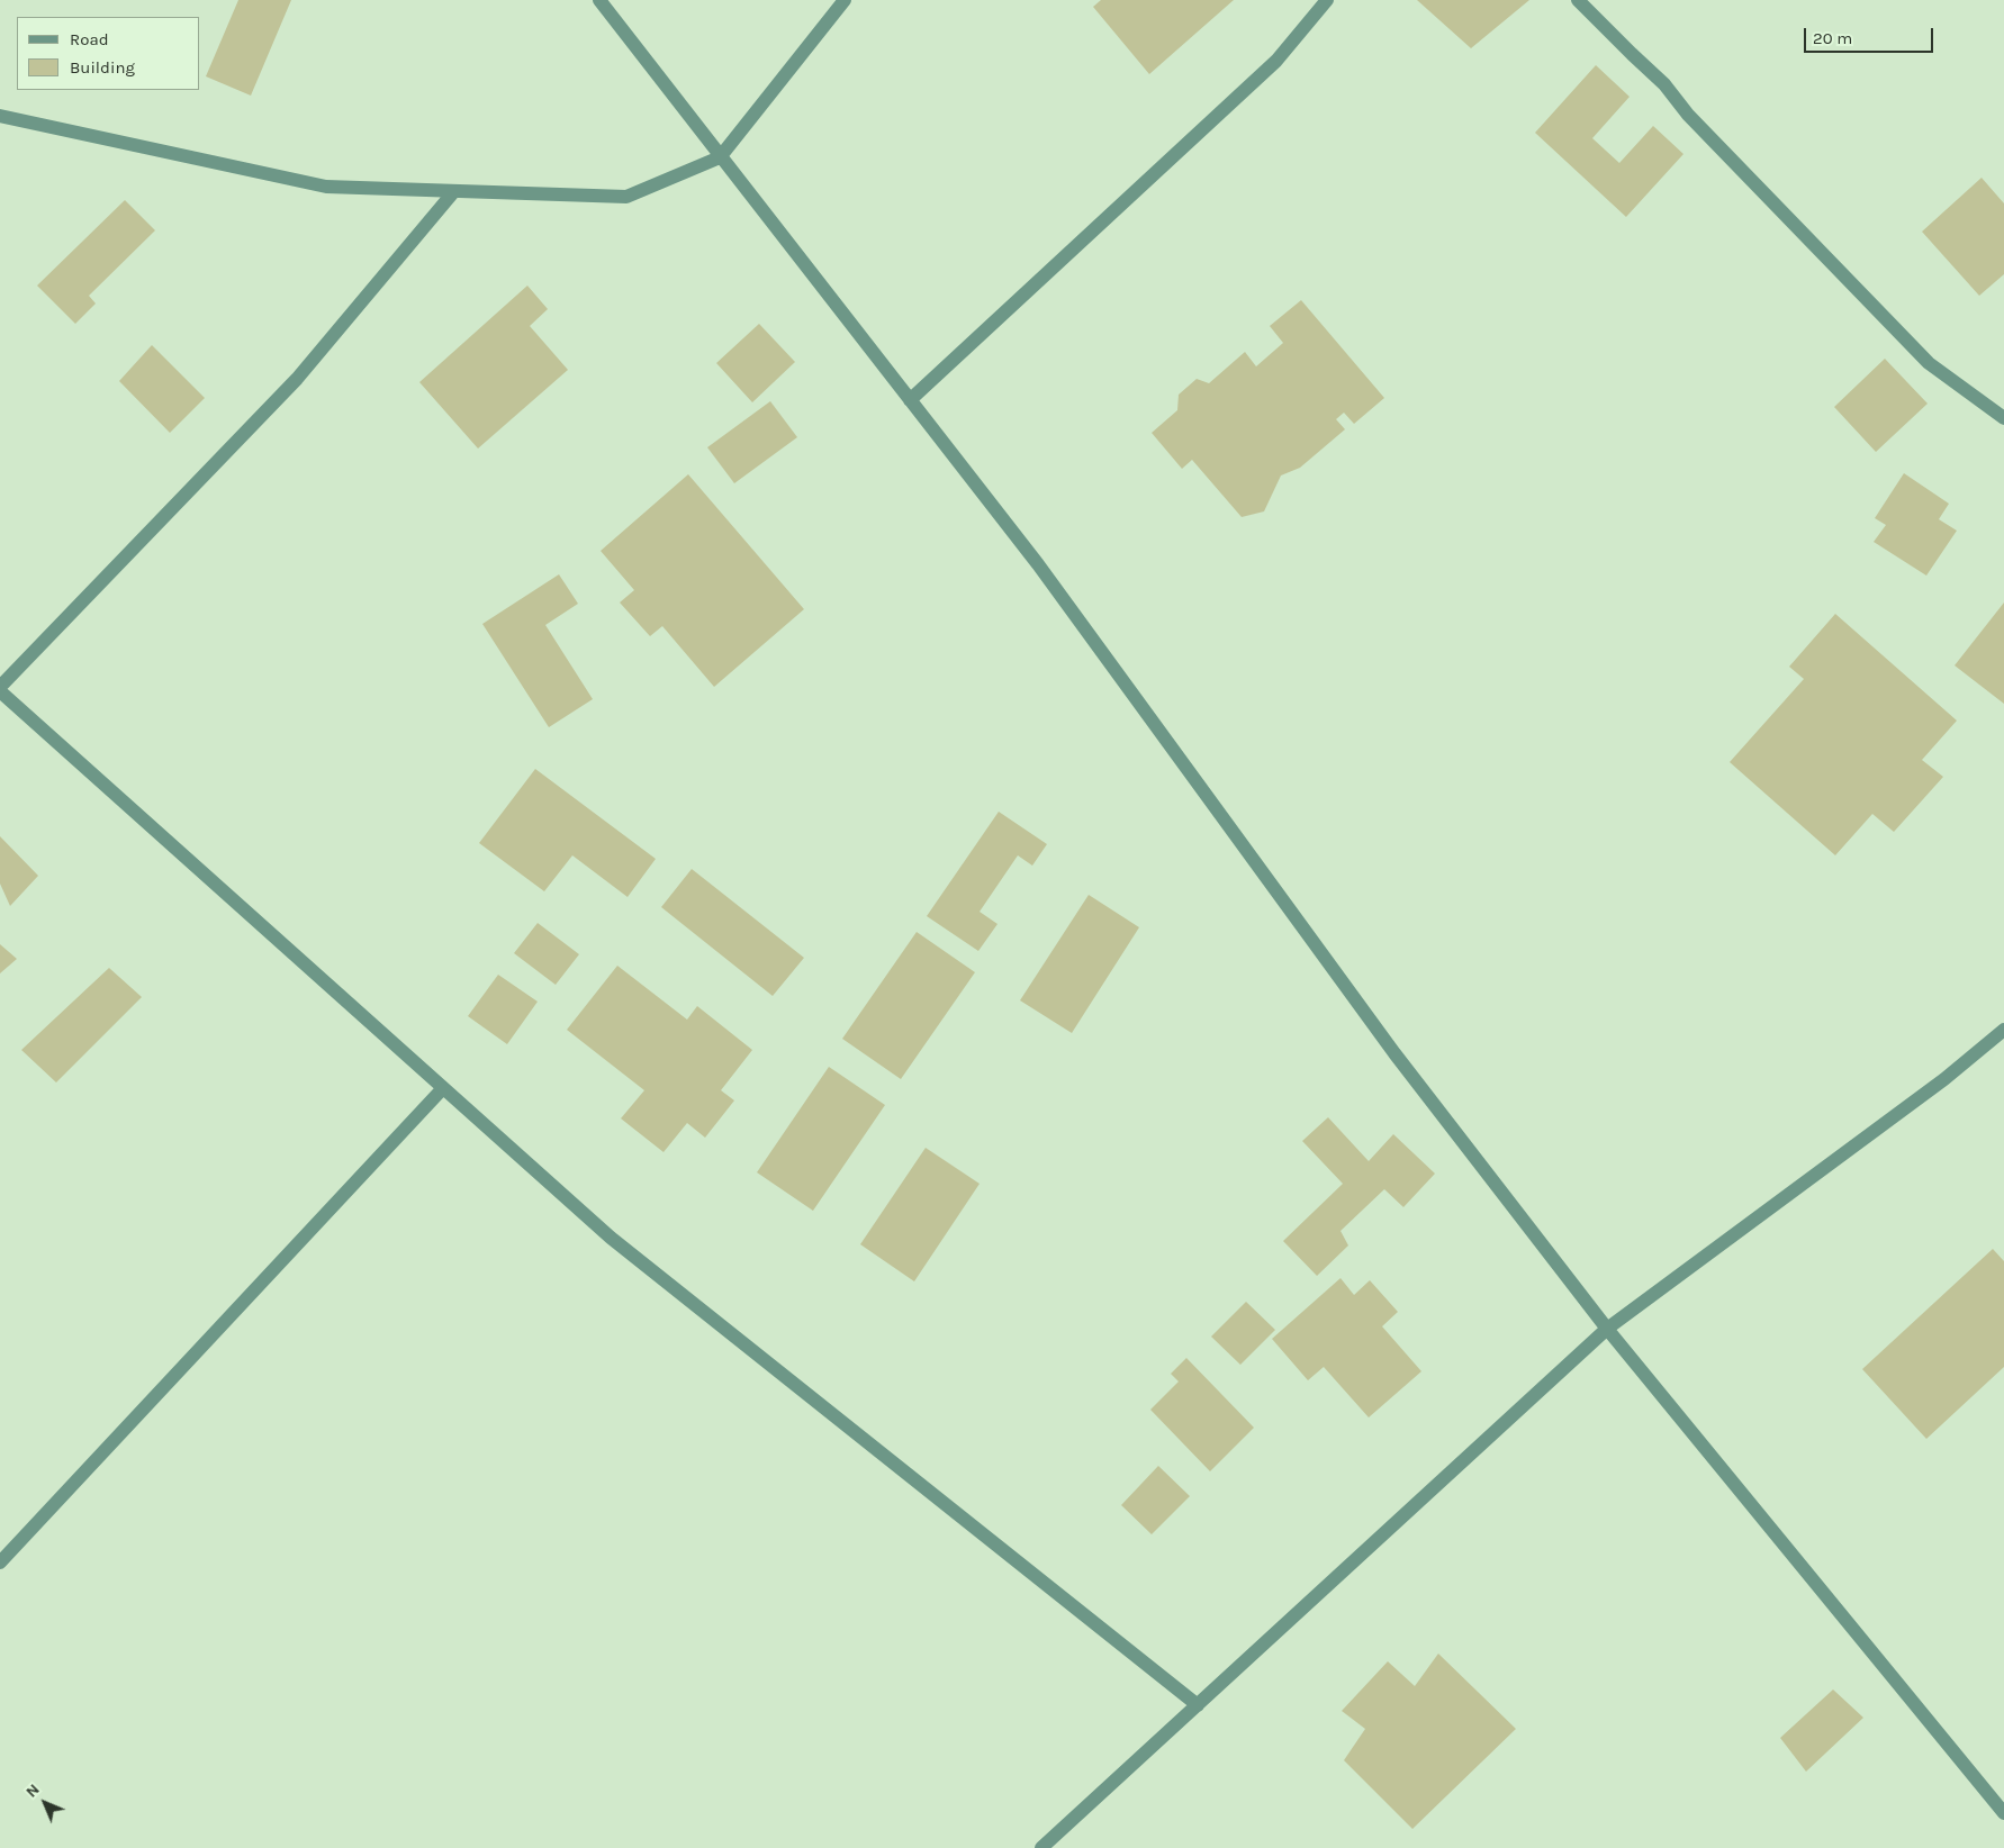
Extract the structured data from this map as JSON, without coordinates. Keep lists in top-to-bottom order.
{
  "legend": ["Road", "Building"],
  "scale_bar": "20 m",
  "north": "top left"
}
